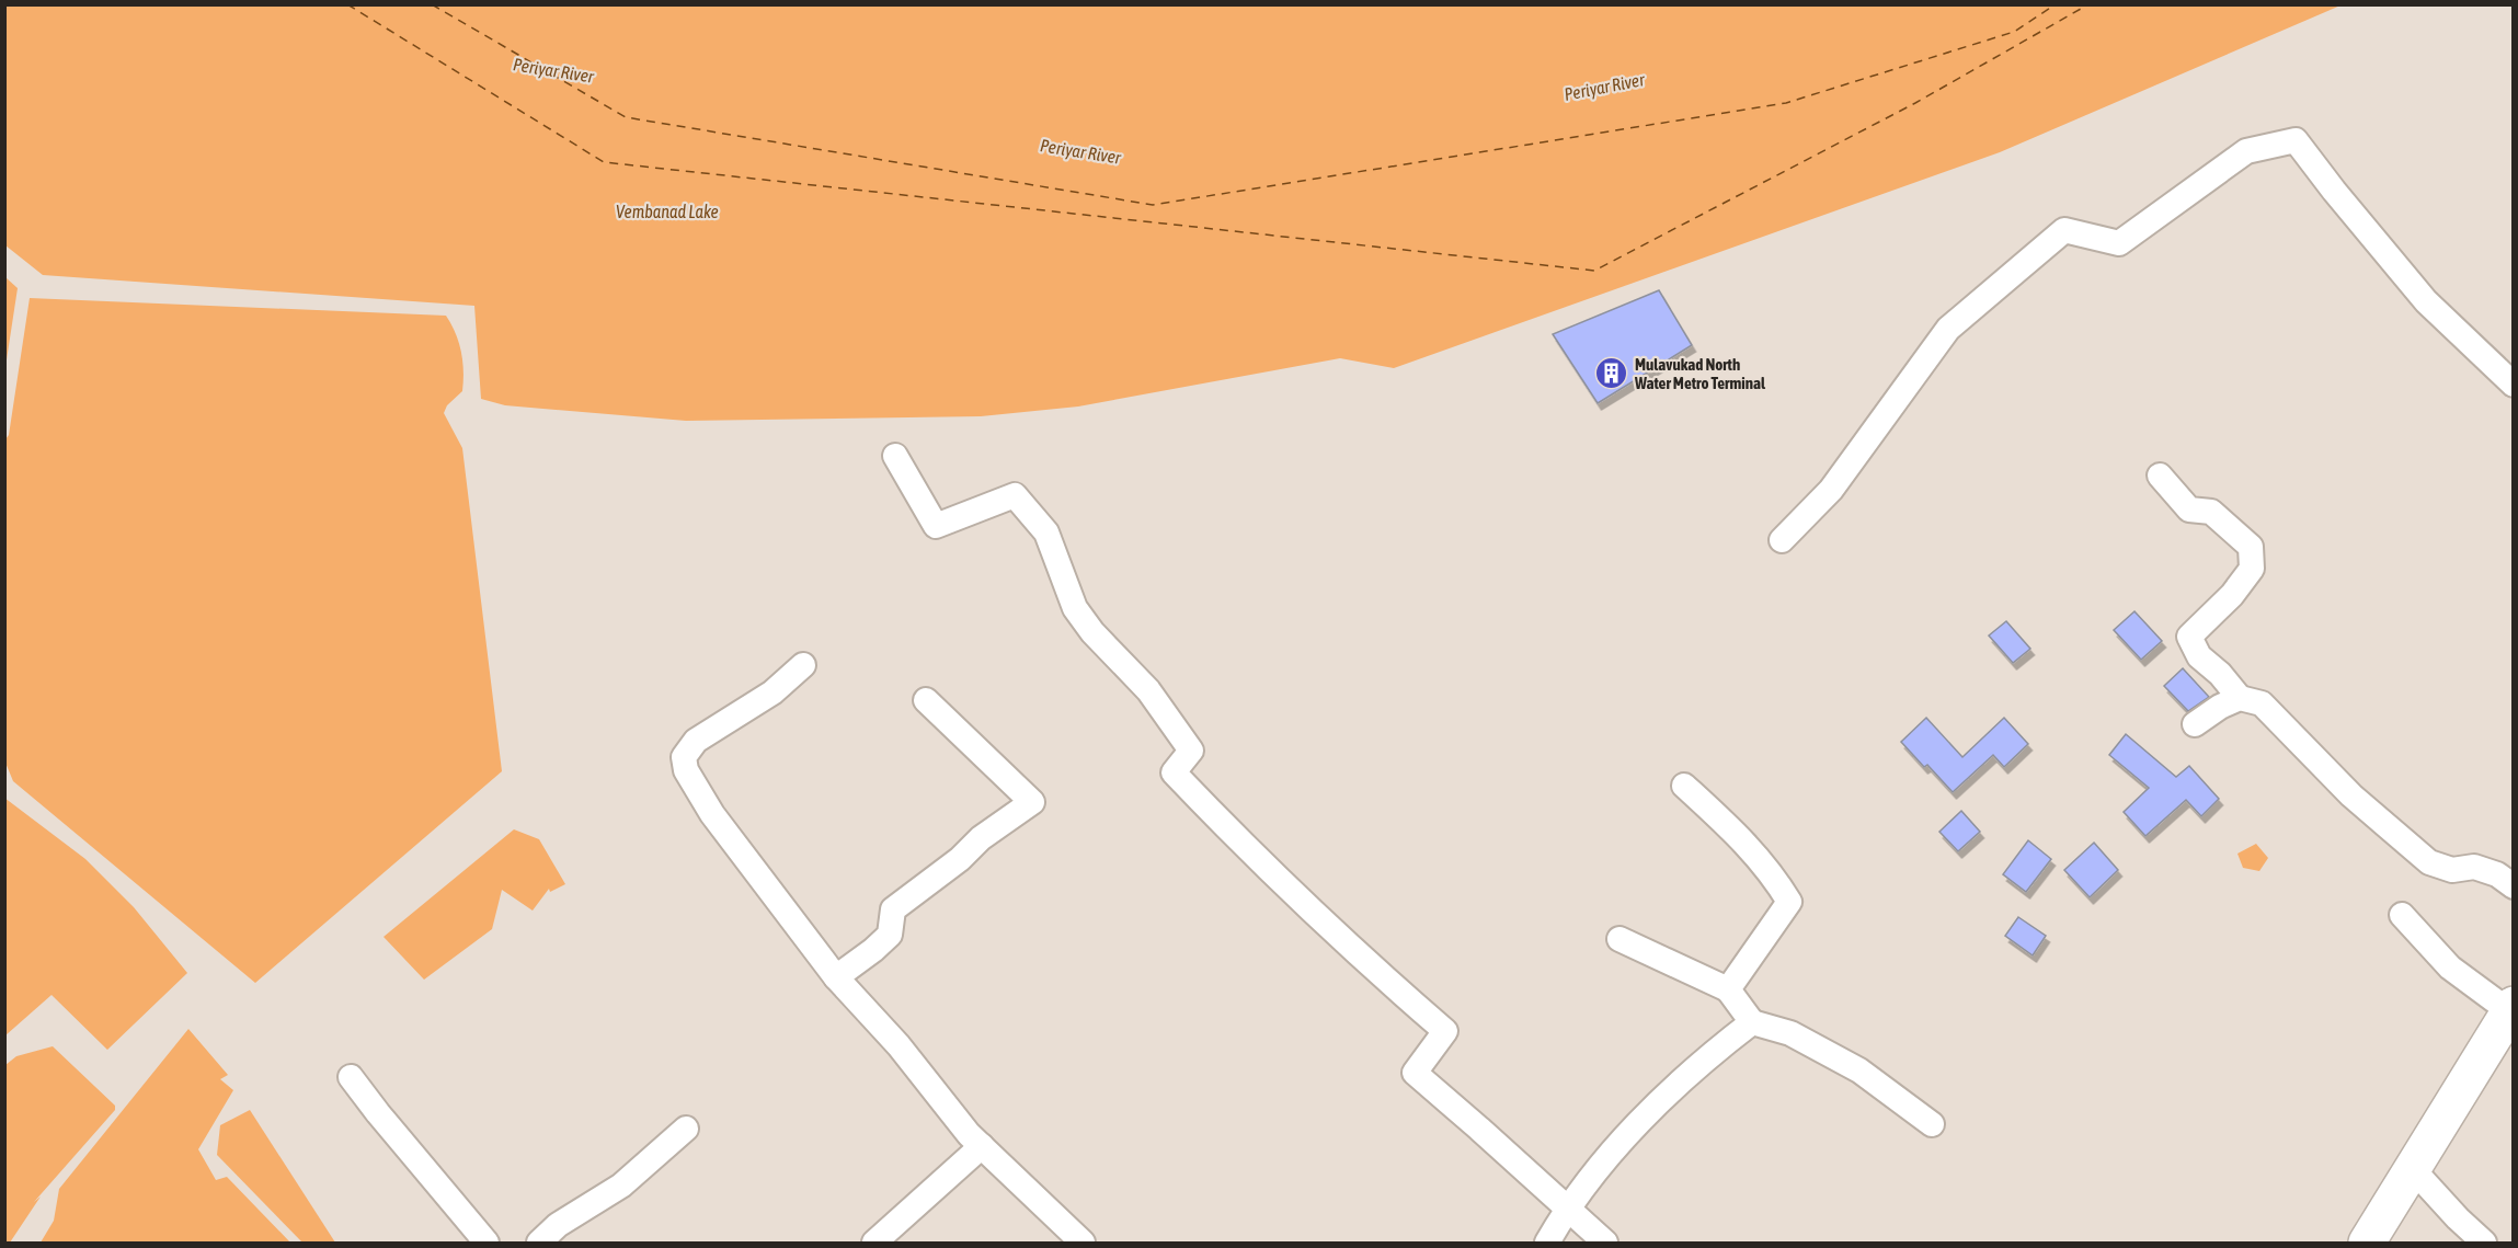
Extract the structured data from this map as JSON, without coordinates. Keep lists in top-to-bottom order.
{
  "water": ["Periyar River", "Vembanad Lake"],
  "places": {
    "building": ["Mulavukad North Water Metro Terminal"]
  }
}
